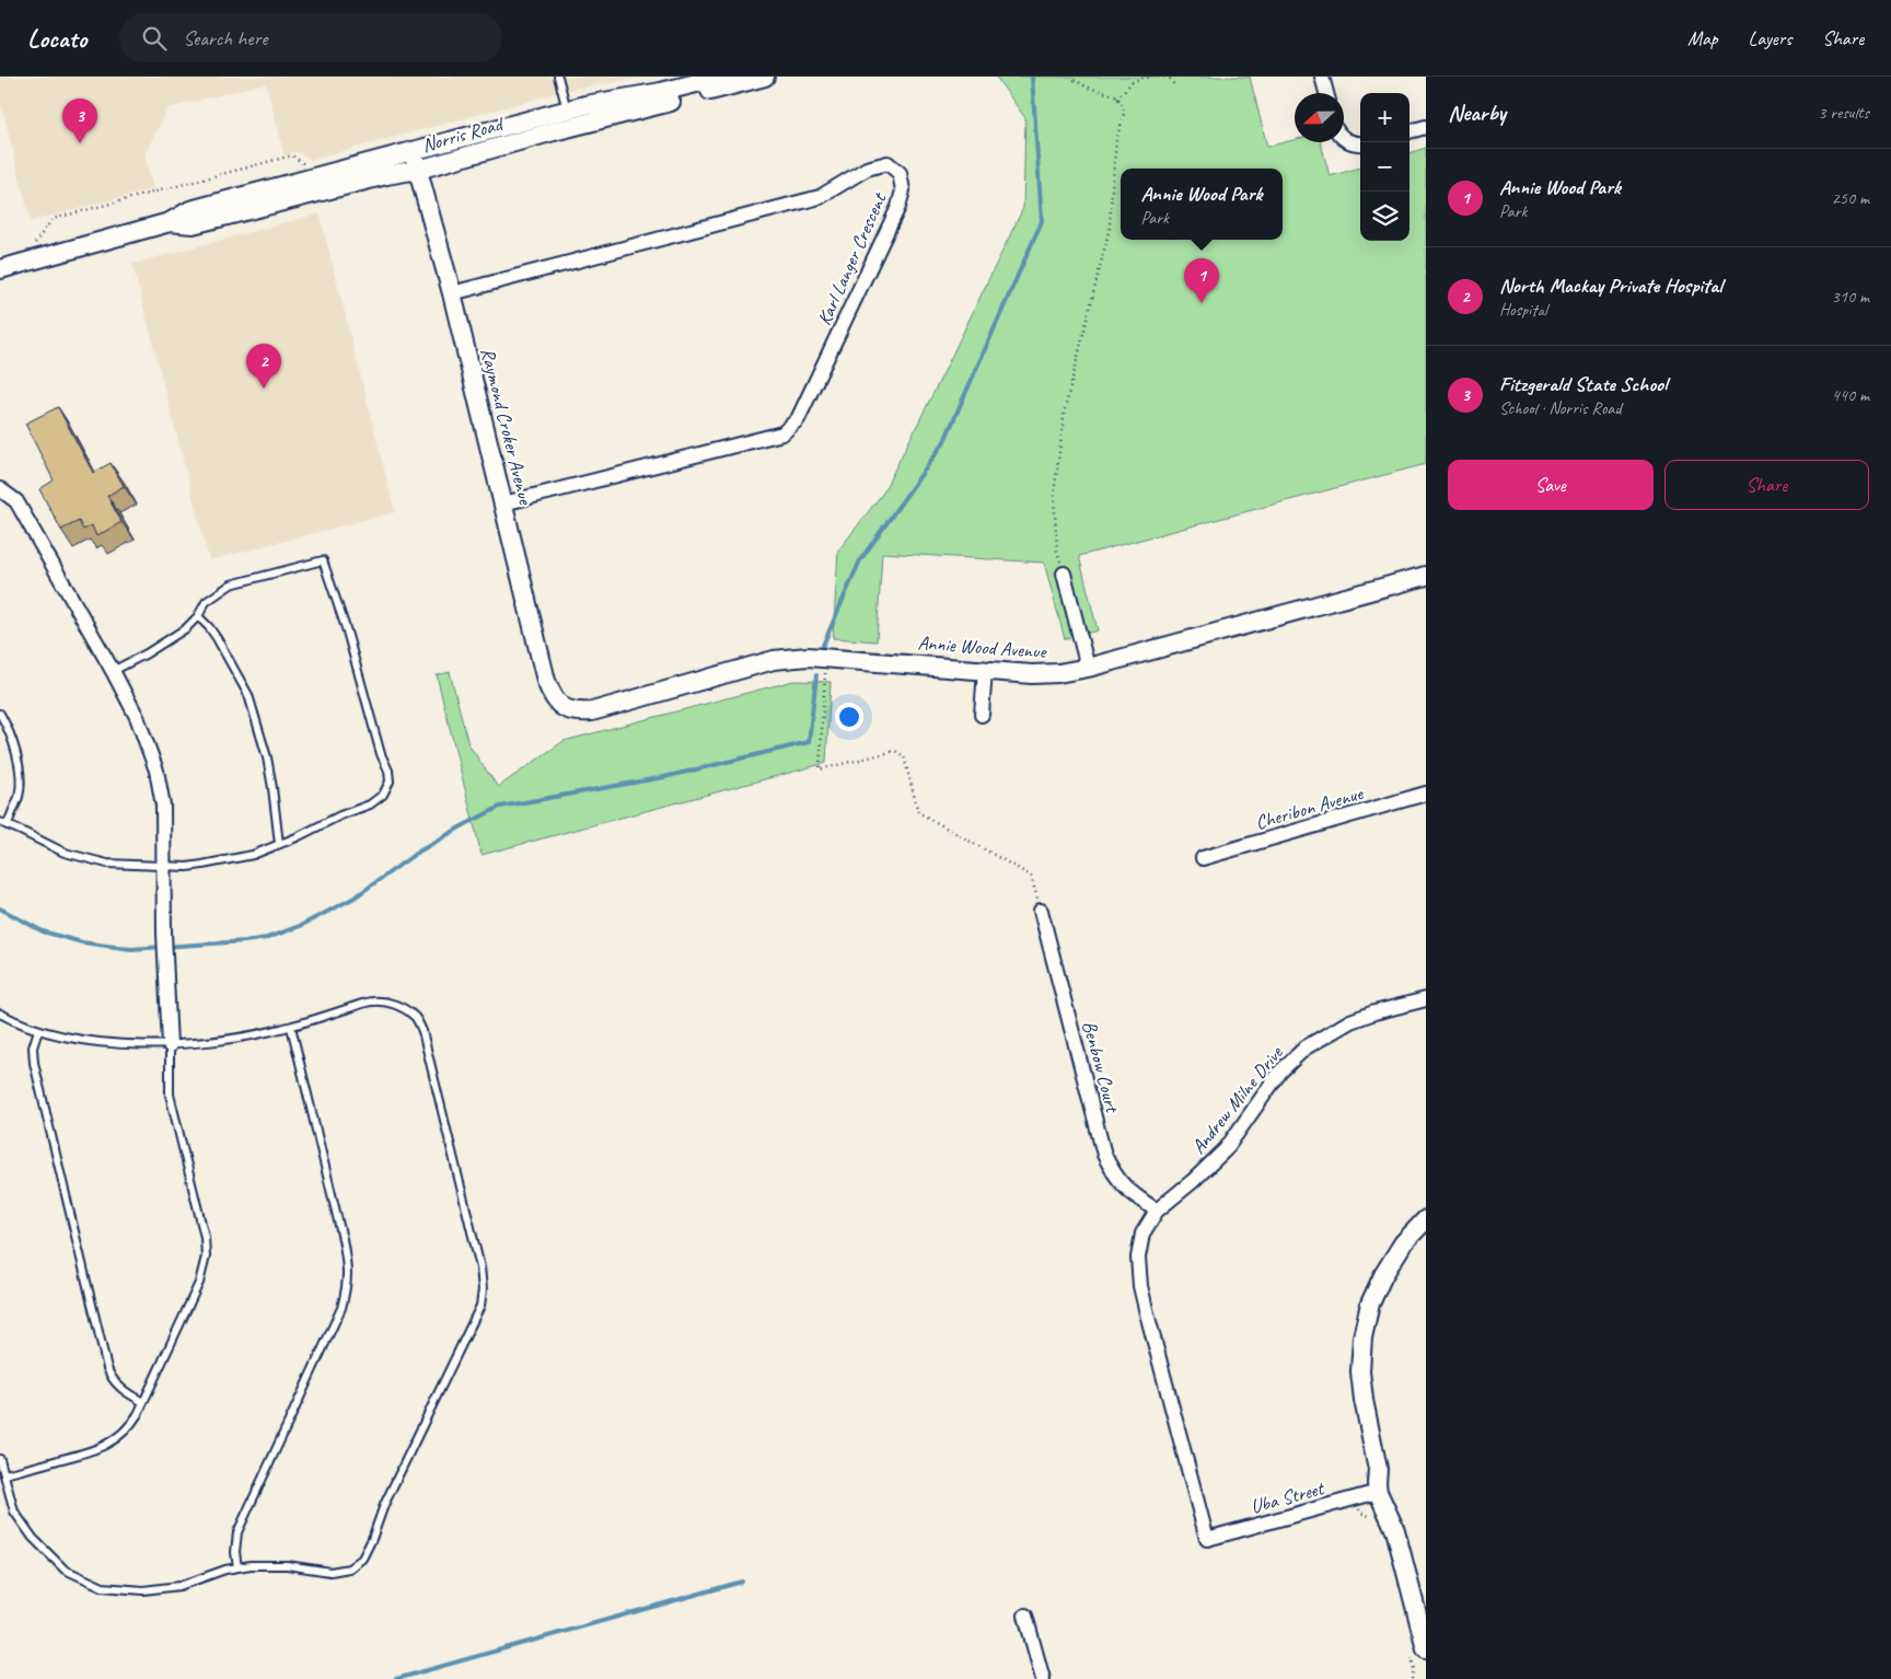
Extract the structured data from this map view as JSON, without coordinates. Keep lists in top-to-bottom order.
{
  "streets": {
    "street": [
      "Norris Road",
      "Karl Langer Crescent",
      "Raymond Croker Avenue",
      "Annie Wood Avenue",
      "Cheribon Avenue",
      "Benbow Court",
      "Andrew Milne Drive",
      "Uba Street"
    ]
  },
  "crossings": [
    ["Norris Road", "Raymond Croker Avenue"],
    ["Karl Langer Crescent", "Raymond Croker Avenue"],
    ["Raymond Croker Avenue", "Annie Wood Avenue"],
    ["Benbow Court", "Andrew Milne Drive"],
    ["Andrew Milne Drive", "Uba Street"]
  ],
  "north": "left",
  "page": {
    "header": "Locato",
    "search": "Search here",
    "nav": ["Map", "Layers", "Share"],
    "heading": ["Nearby", "3 results"],
    "map_buttons": ["+", "−"],
    "pins": ["3", "1", "2"],
    "list": [
      {
        "mark": "1",
        "name": "Annie Wood Park",
        "note": "Park",
        "value": "250 m"
      },
      {
        "mark": "2",
        "name": "North Mackay Private Hospital",
        "note": "Hospital",
        "value": "310 m"
      },
      {
        "mark": "3",
        "name": "Fitzgerald State School",
        "note": "School · Norris Road",
        "value": "440 m"
      }
    ],
    "popup": ["Annie Wood Park", "Park"],
    "buttons": ["Save", "Share"]
  }
}
